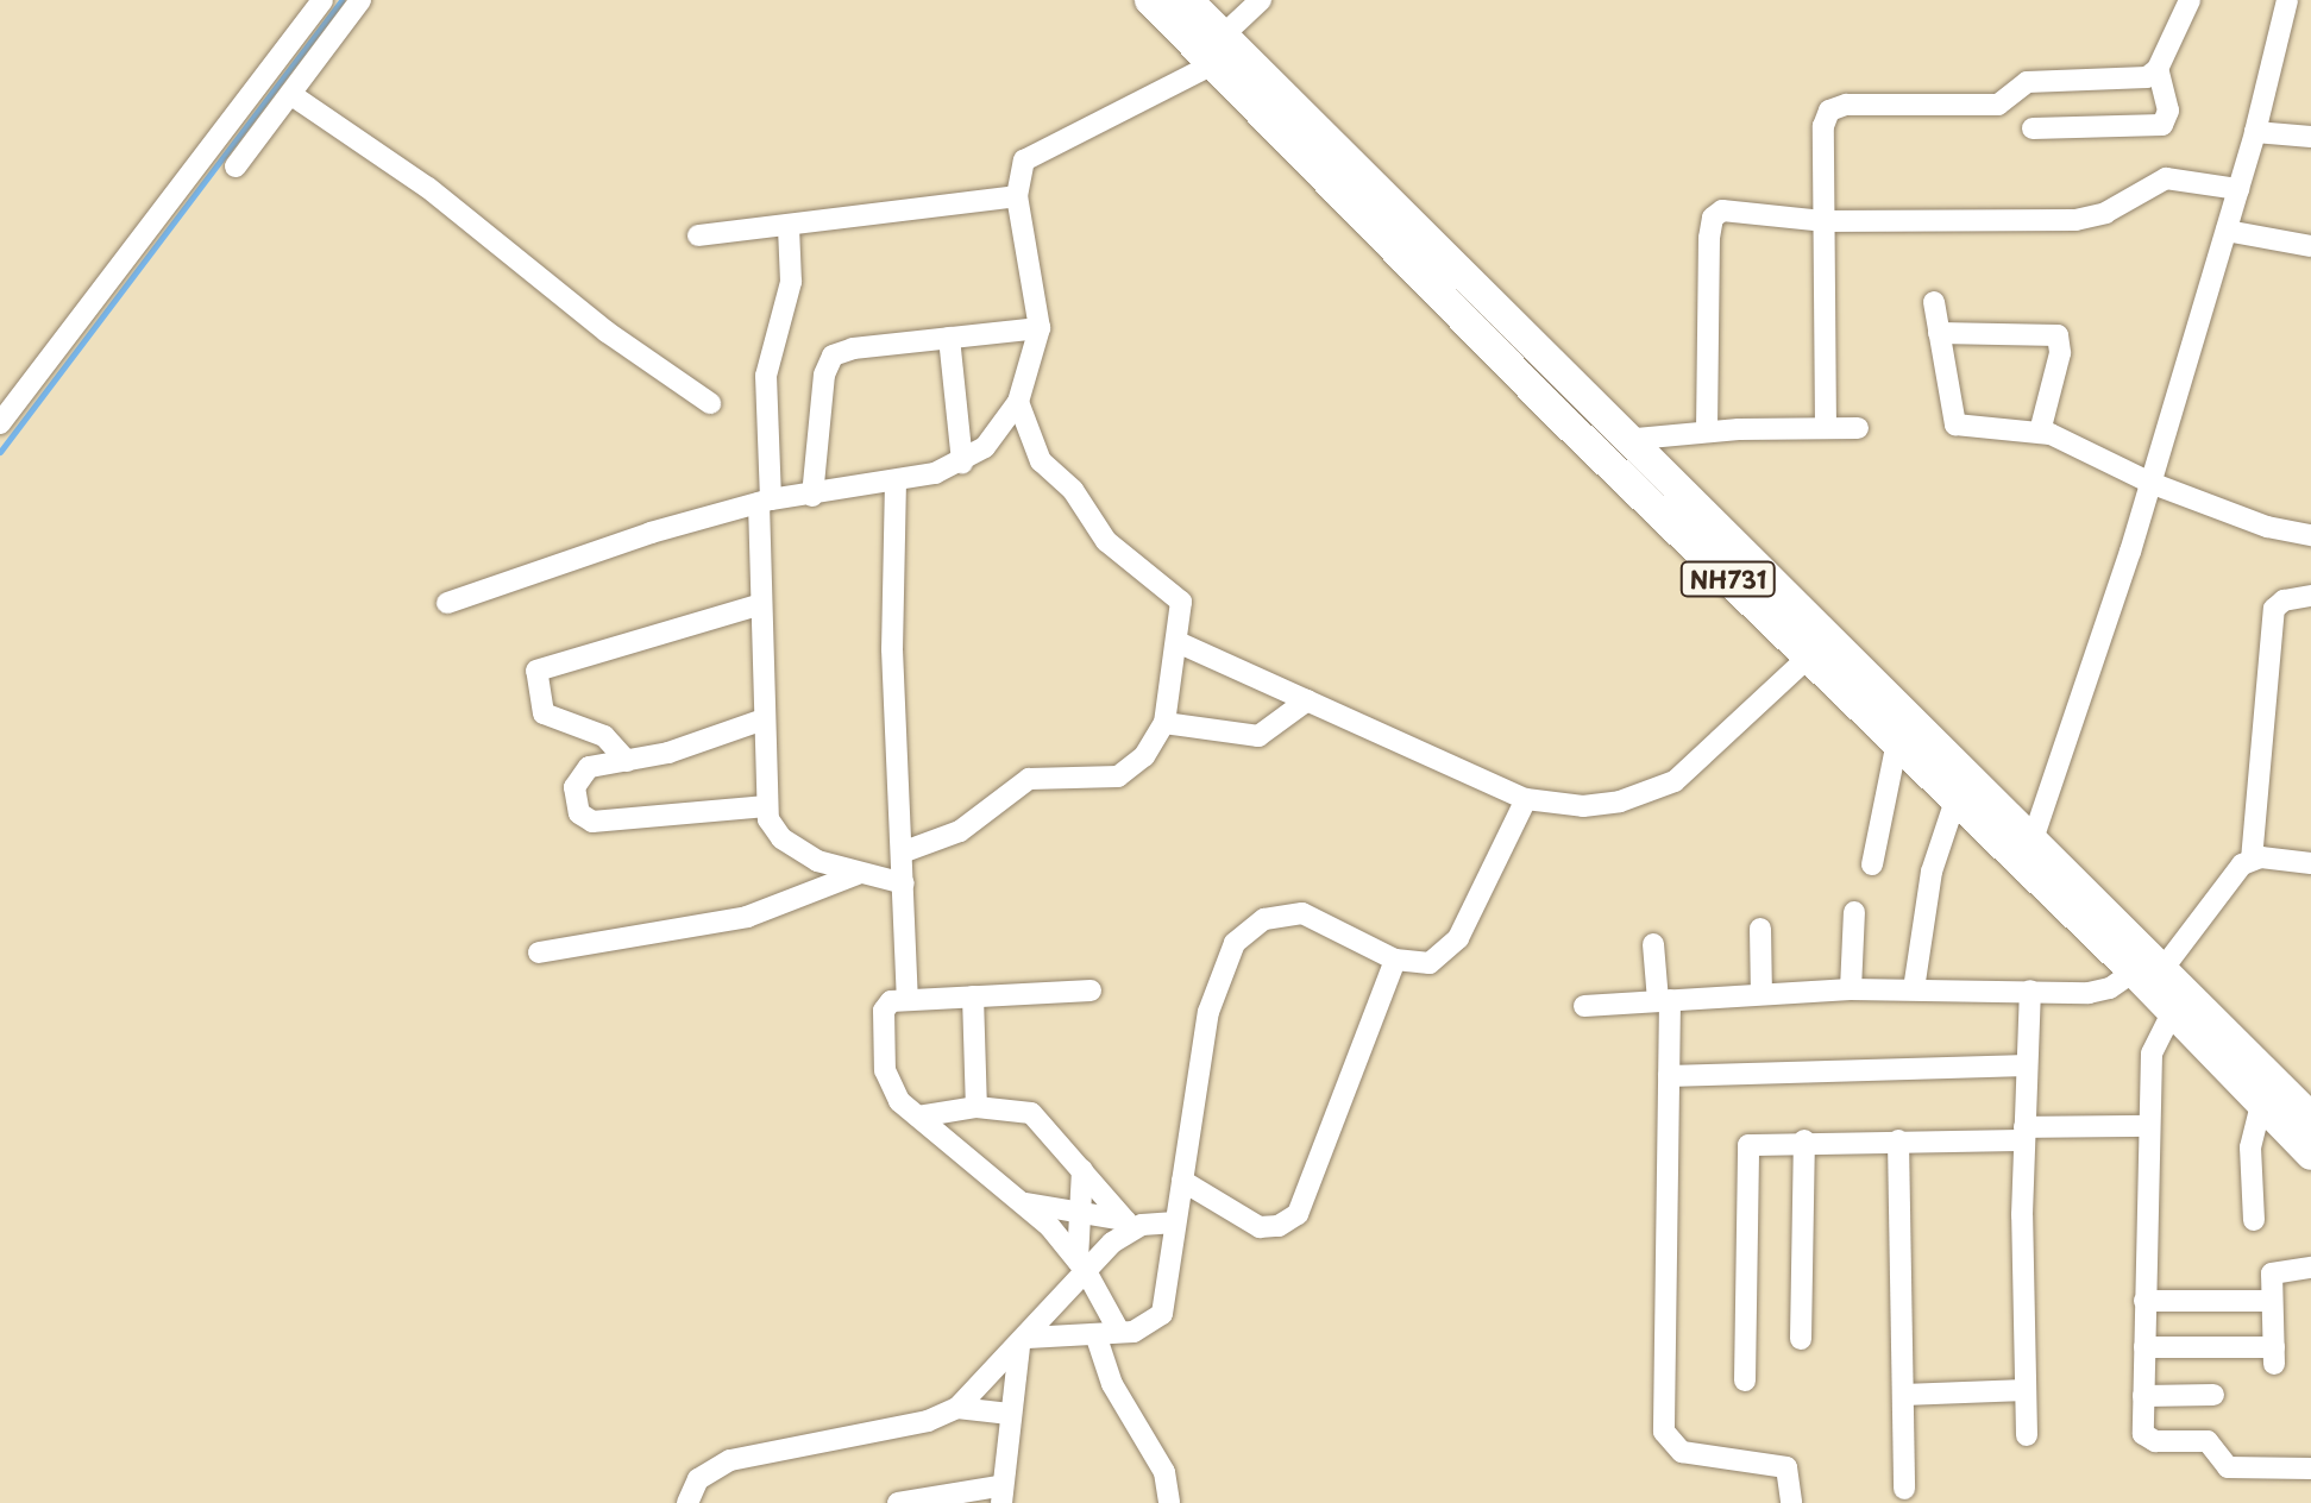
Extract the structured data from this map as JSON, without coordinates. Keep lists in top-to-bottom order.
{
  "streets": {
    "highway": ["NH731"]
  }
}
